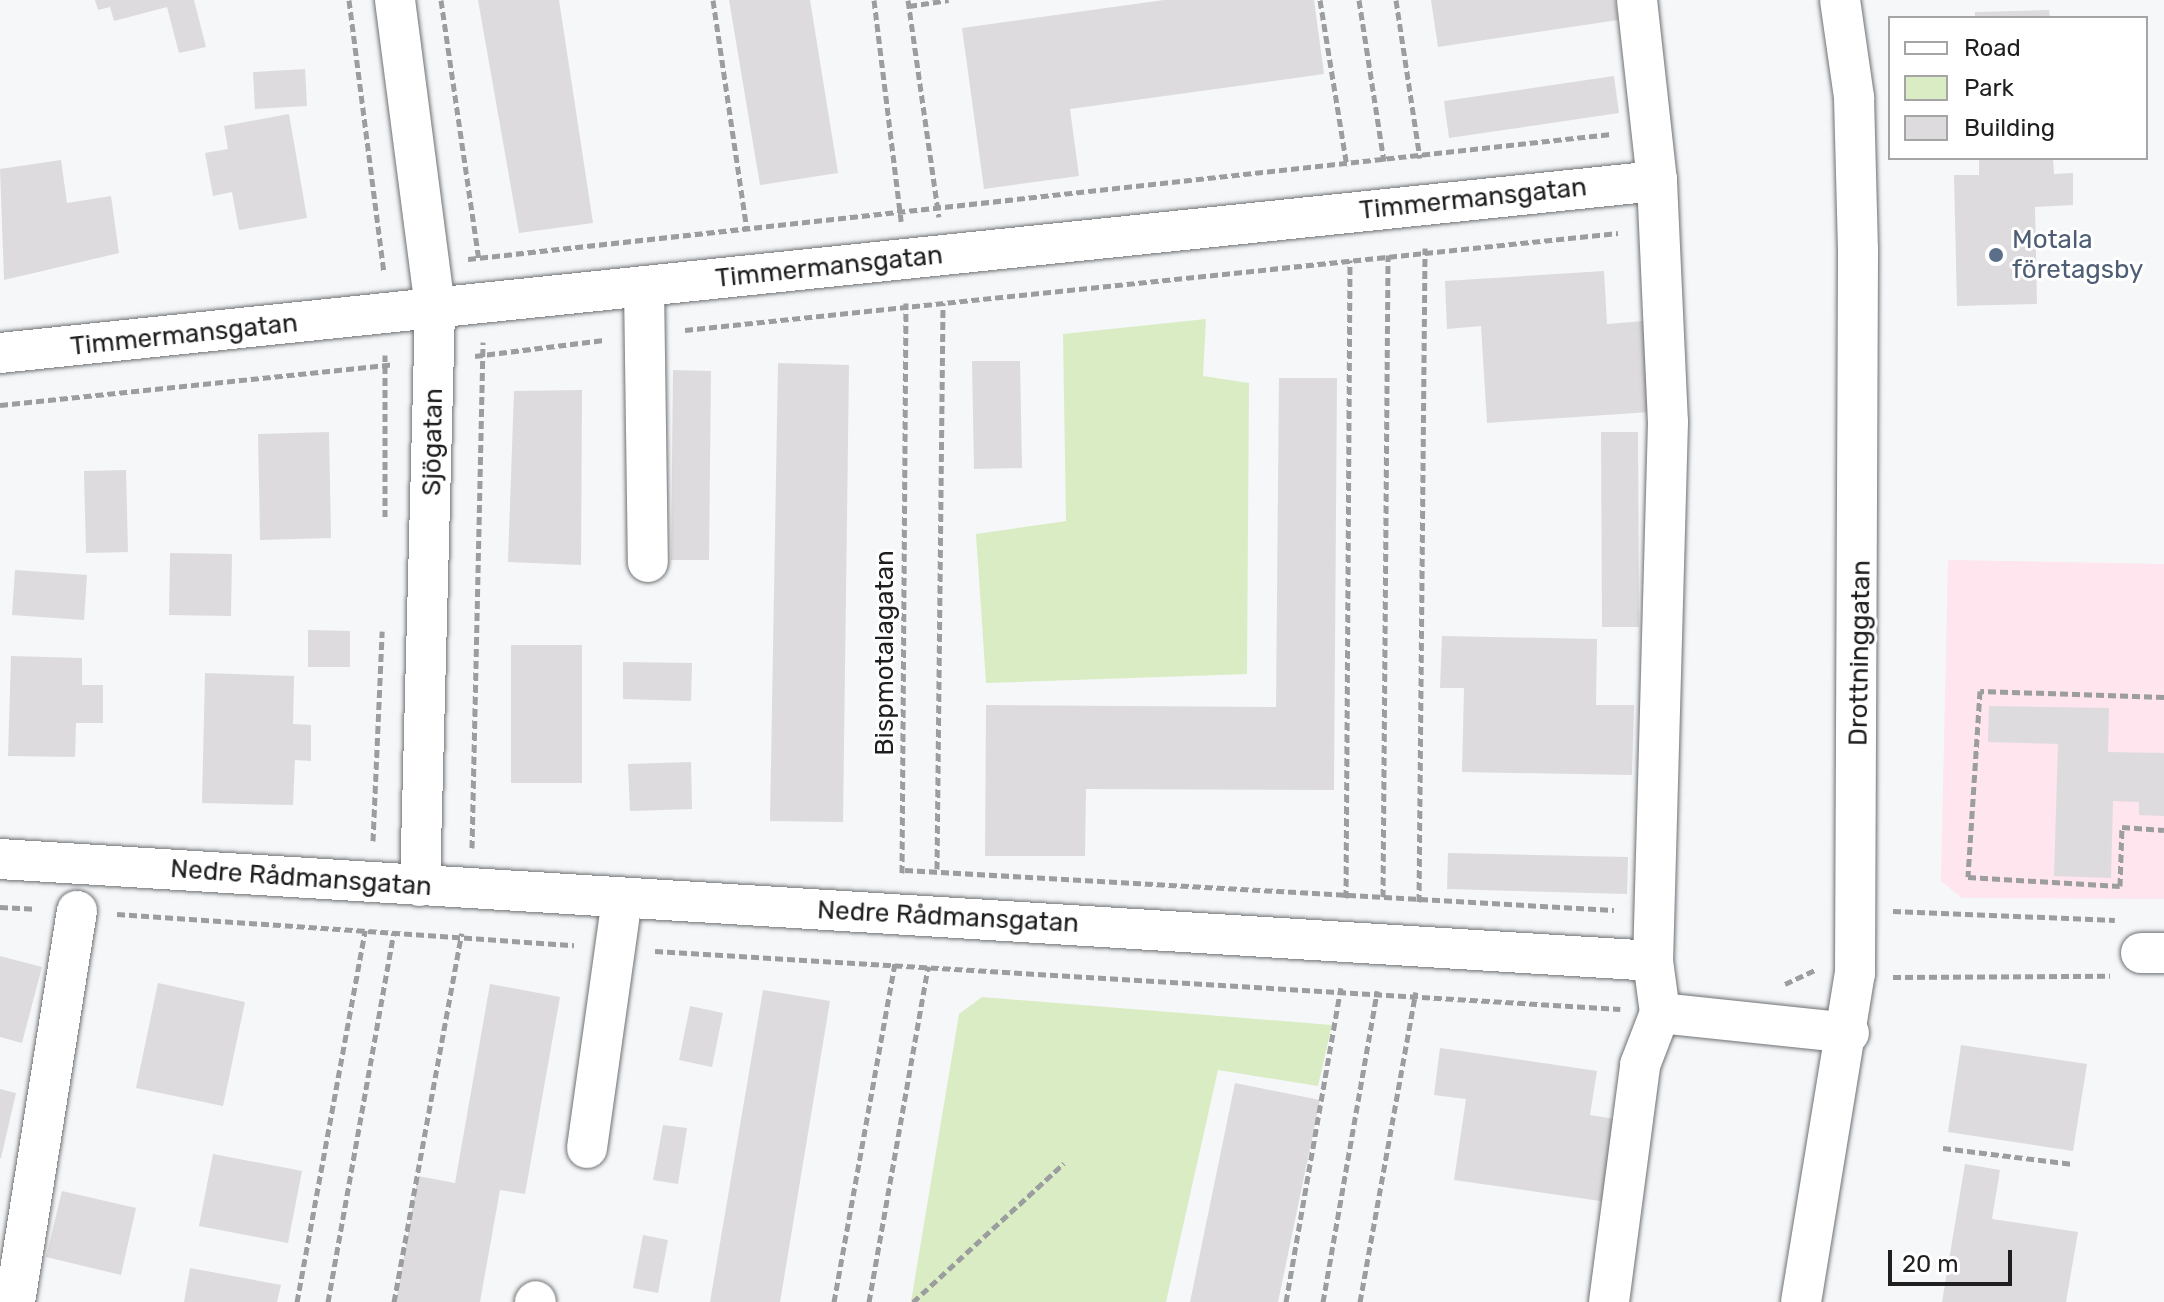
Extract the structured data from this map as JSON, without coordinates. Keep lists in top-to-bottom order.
{
  "streets": {
    "street": [
      "Timmermansgatan",
      "Sjögatan",
      "Drottninggatan",
      "Nedre Rådmansgatan"
    ],
    "path": ["Bispmotalagatan"]
  },
  "crossings": [
    ["Timmermansgatan", "Sjögatan"],
    ["Timmermansgatan", "Bispmotalagatan"],
    ["Sjögatan", "Nedre Rådmansgatan"],
    ["Bispmotalagatan", "Nedre Rådmansgatan"],
    ["Drottninggatan", "Nedre Rådmansgatan"]
  ],
  "places": ["Motala företagsby"],
  "legend": ["Road", "Park", "Building"],
  "scale_bar": "20 m"
}
